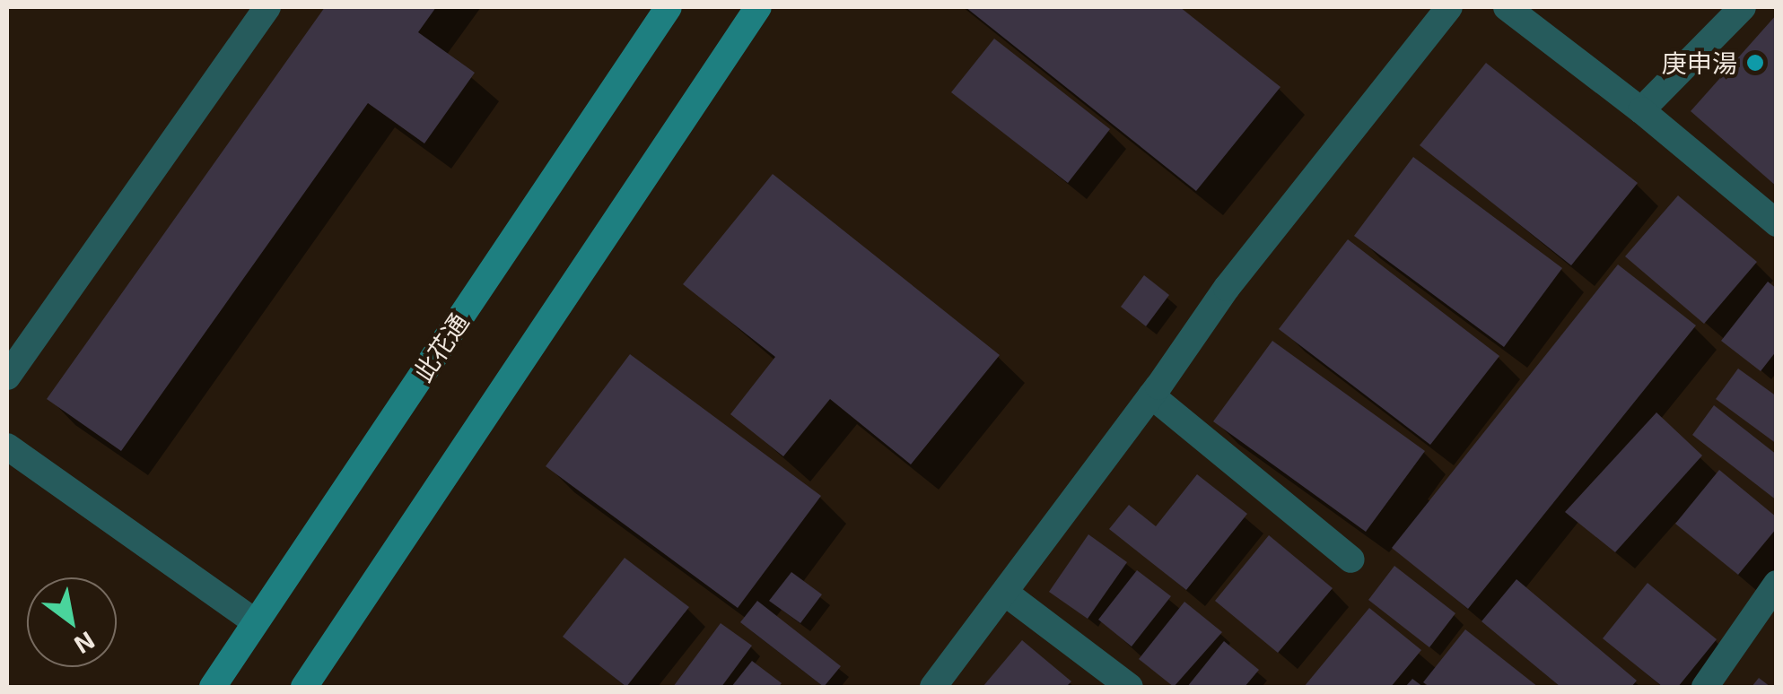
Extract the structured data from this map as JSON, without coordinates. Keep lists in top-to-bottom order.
{
  "streets": {
    "street": ["此花通"]
  },
  "places": ["庚申湯"],
  "north": "bottom right"
}
